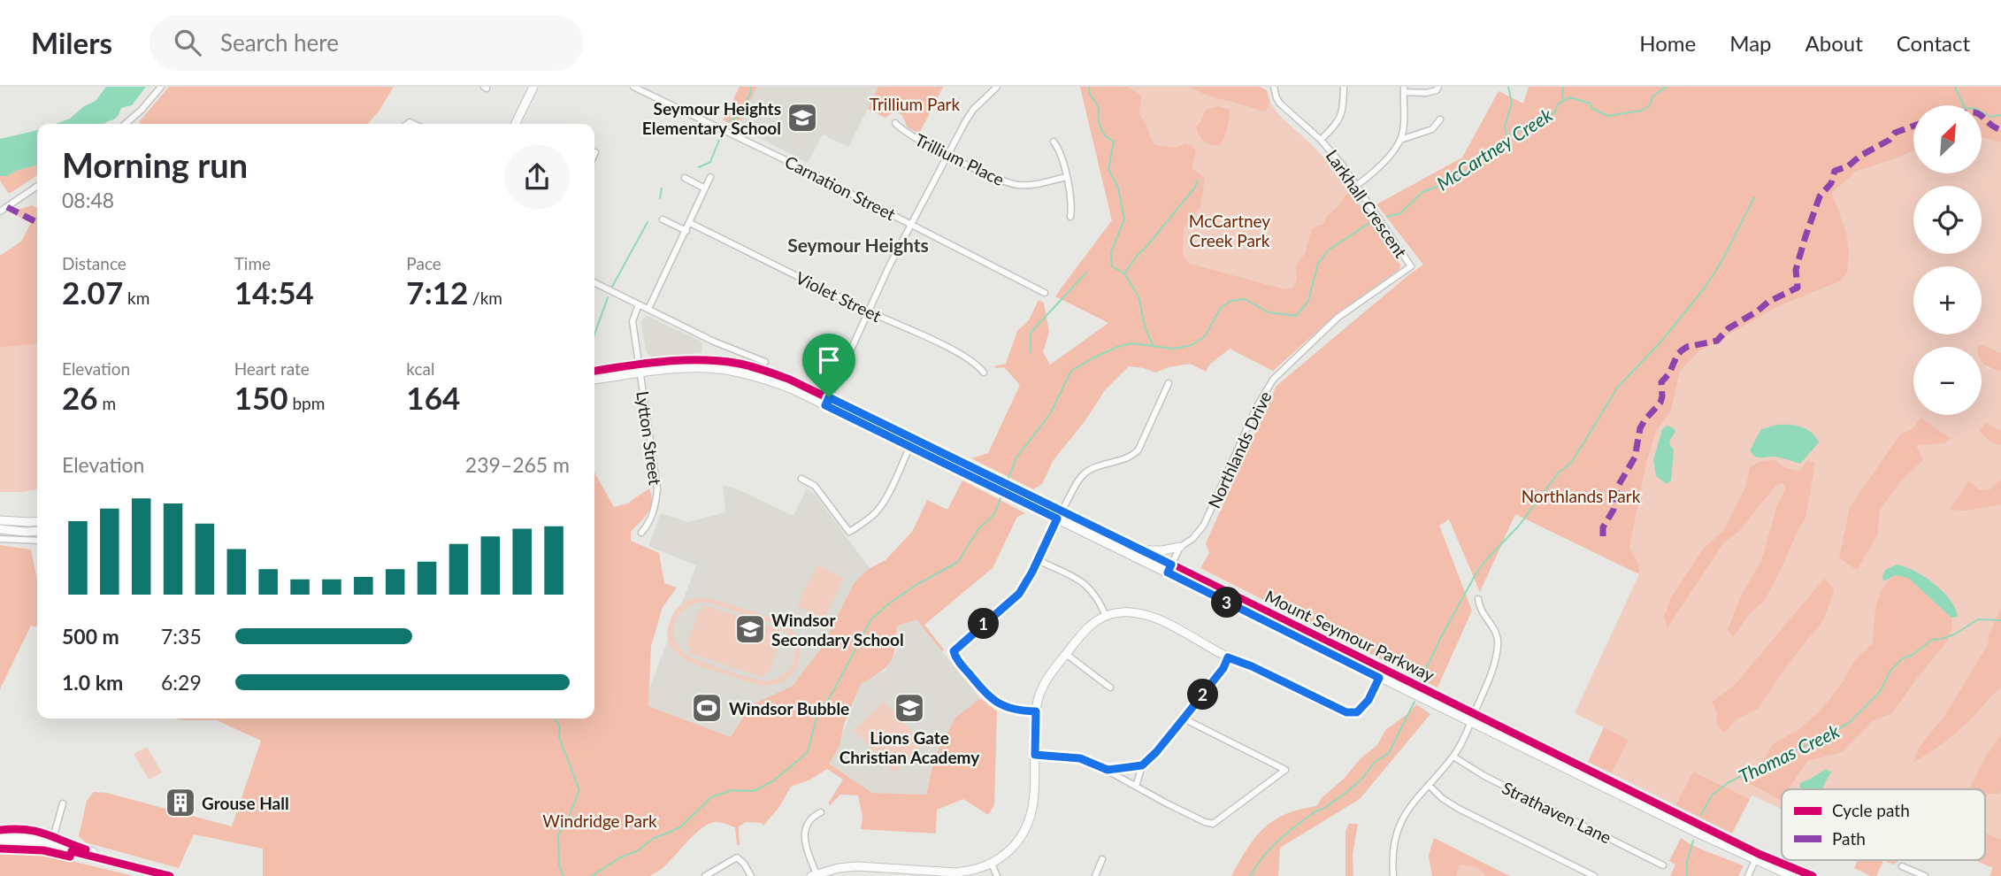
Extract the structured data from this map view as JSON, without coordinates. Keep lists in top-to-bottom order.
{
  "streets": {
    "main road": ["Mount Seymour Parkway"],
    "street": [
      "Trillium Place",
      "Carnation Street",
      "Larkhall Crescent",
      "Violet Street",
      "Lytton Street",
      "Northlands Drive",
      "Strathaven Lane"
    ]
  },
  "crossings": [
    ["Larkhall Crescent", "Northlands Drive"],
    ["Lytton Street", "Mount Seymour Parkway"],
    ["Northlands Drive", "Mount Seymour Parkway"]
  ],
  "districts": ["Seymour Heights"],
  "water": ["McCartney Creek", "Thomas Creek"],
  "parks": [
    "Trillium Park",
    "McCartney Creek Park",
    "Northlands Park",
    "Windridge Park"
  ],
  "places": {
    "school or university": ["Seymour Heights Elementary School", "Windsor Secondary School", "Lions Gate Christian Academy"],
    "sports": ["Windsor Bubble"],
    "building": ["Grouse Hall"]
  },
  "legend": ["Cycle path", "Path"],
  "north": "top right",
  "page": {
    "header": "Milers",
    "search": "Search here",
    "nav": [
      "Home",
      "Map",
      "About",
      "Contact"
    ],
    "map_buttons": ["+", "−"],
    "heading": ["Morning run", "08:48"],
    "stats": [
      ["Distance", "2.07 km"],
      ["Time", "14:54"],
      ["Pace", "7:12 /km"],
      ["Elevation", "26 m"],
      ["Heart rate", "150 bpm"],
      ["kcal", "164"]
    ],
    "chart": ["Elevation", "239–265 m"],
    "pins": ["3", "1", "2"],
    "list": [
      {
        "name": "500 m",
        "note": "7:35"
      },
      {
        "name": "1.0 km",
        "note": "6:29"
      }
    ]
  }
}
